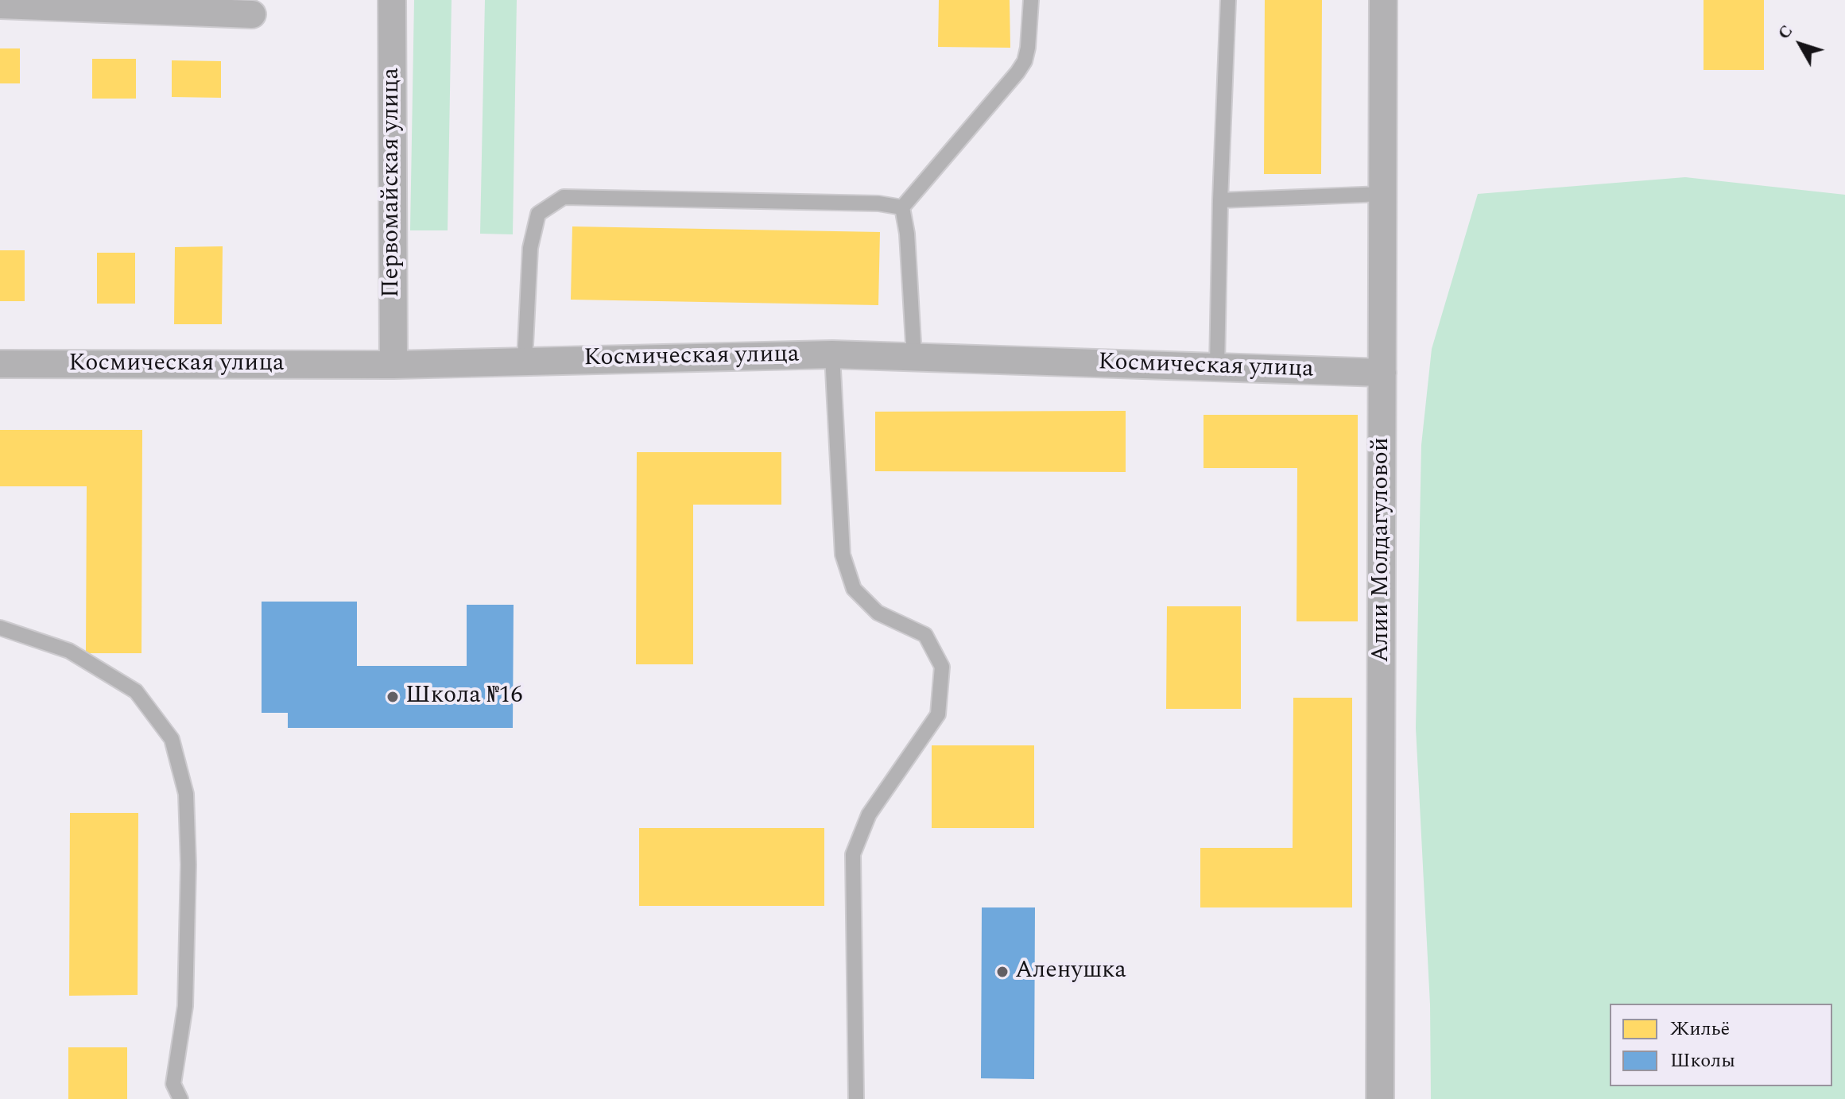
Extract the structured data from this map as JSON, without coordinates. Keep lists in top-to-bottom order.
{
  "streets": {
    "street": ["Первомайская улица", "Космическая улица", "Алии Молдагуловой"]
  },
  "crossings": [
    ["Первомайская улица", "Космическая улица"],
    ["Космическая улица", "Алии Молдагуловой"]
  ],
  "places": ["Школа №16", "Аленушка"],
  "legend": ["Жильё", "Школы"],
  "north": "top left"
}
